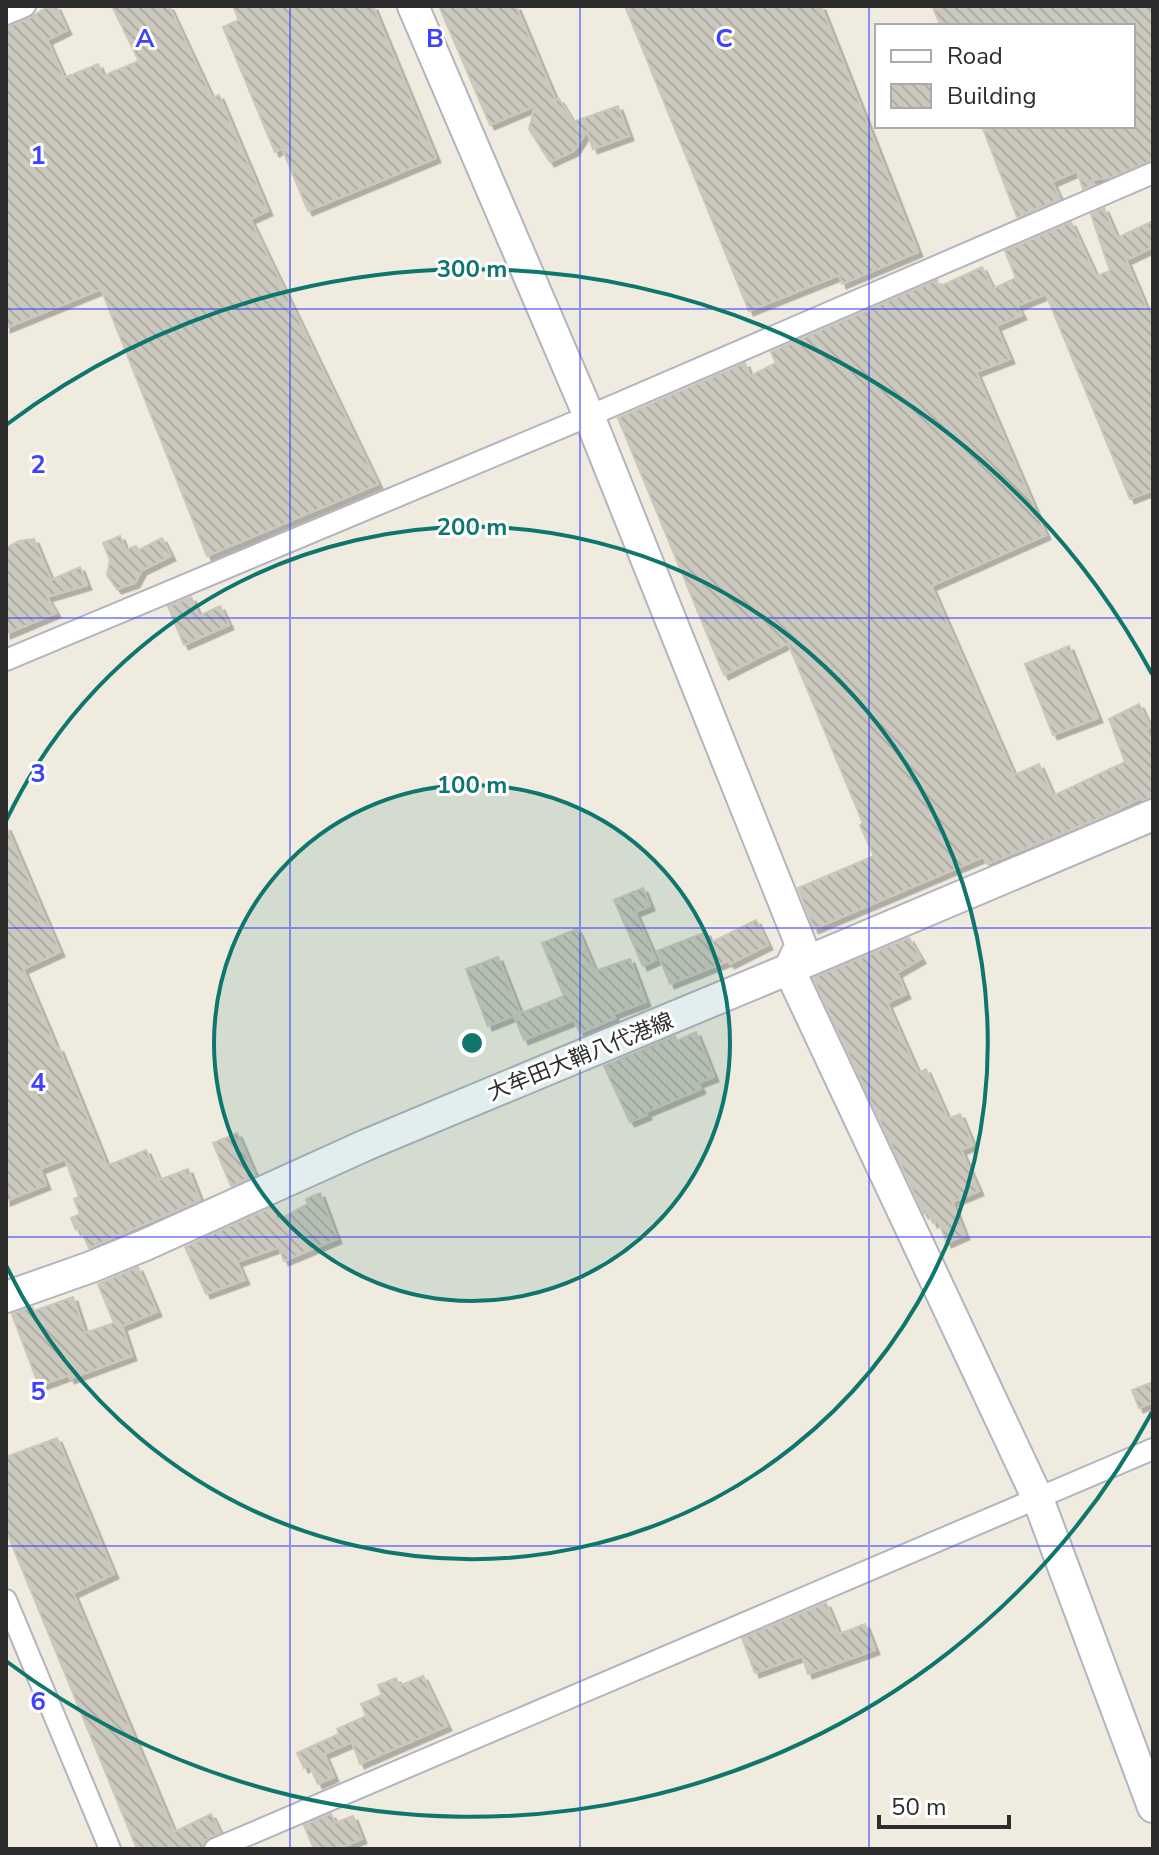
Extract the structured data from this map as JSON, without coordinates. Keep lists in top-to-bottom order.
{
  "streets": {
    "main road": ["大牟田大鞘八代港線"]
  },
  "legend": ["Road", "Building"],
  "scale_bar": "50 m",
  "grid": {
    "columns": ["A", "B", "C"],
    "rows": [
      "1",
      "2",
      "3",
      "4",
      "5",
      "6"
    ]
  },
  "rings": ["300 m", "200 m", "100 m"]
}
